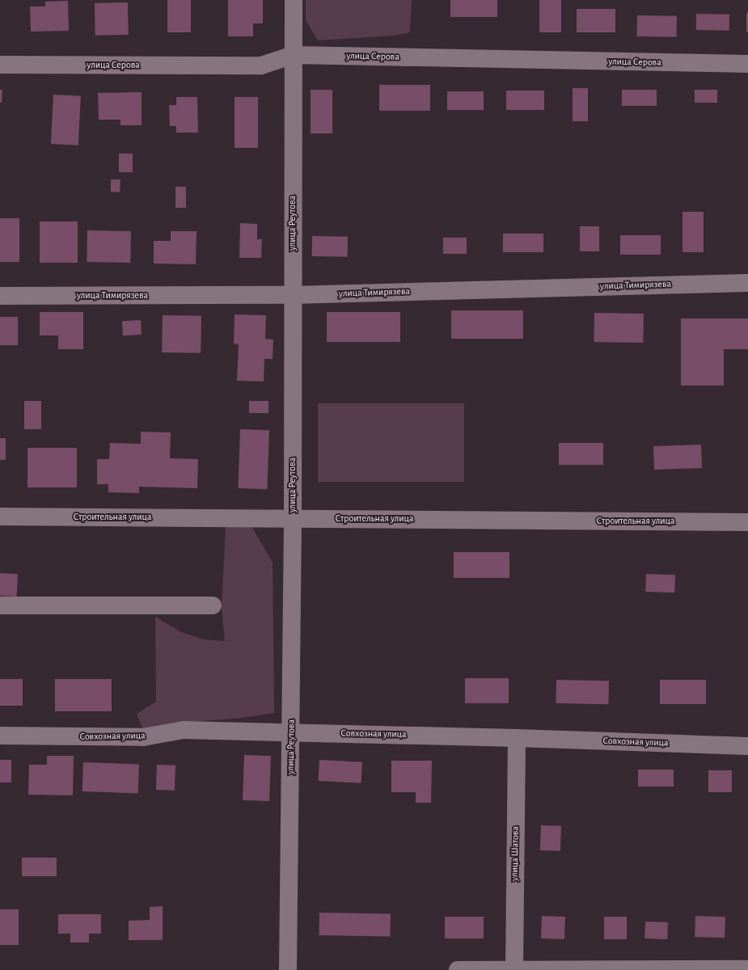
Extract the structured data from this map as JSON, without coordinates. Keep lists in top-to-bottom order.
{
  "streets": {
    "street": [
      "улица Серова",
      "улица Реутова",
      "улица Тимирязева",
      "Строительная улица",
      "Совхозная улица",
      "улица Шатова"
    ]
  },
  "crossings": [
    ["улица Серова", "улица Реутова"],
    ["улица Реутова", "улица Тимирязева"],
    ["улица Реутова", "Строительная улица"],
    ["улица Реутова", "Совхозная улица"],
    ["Совхозная улица", "улица Шатова"]
  ]
}
